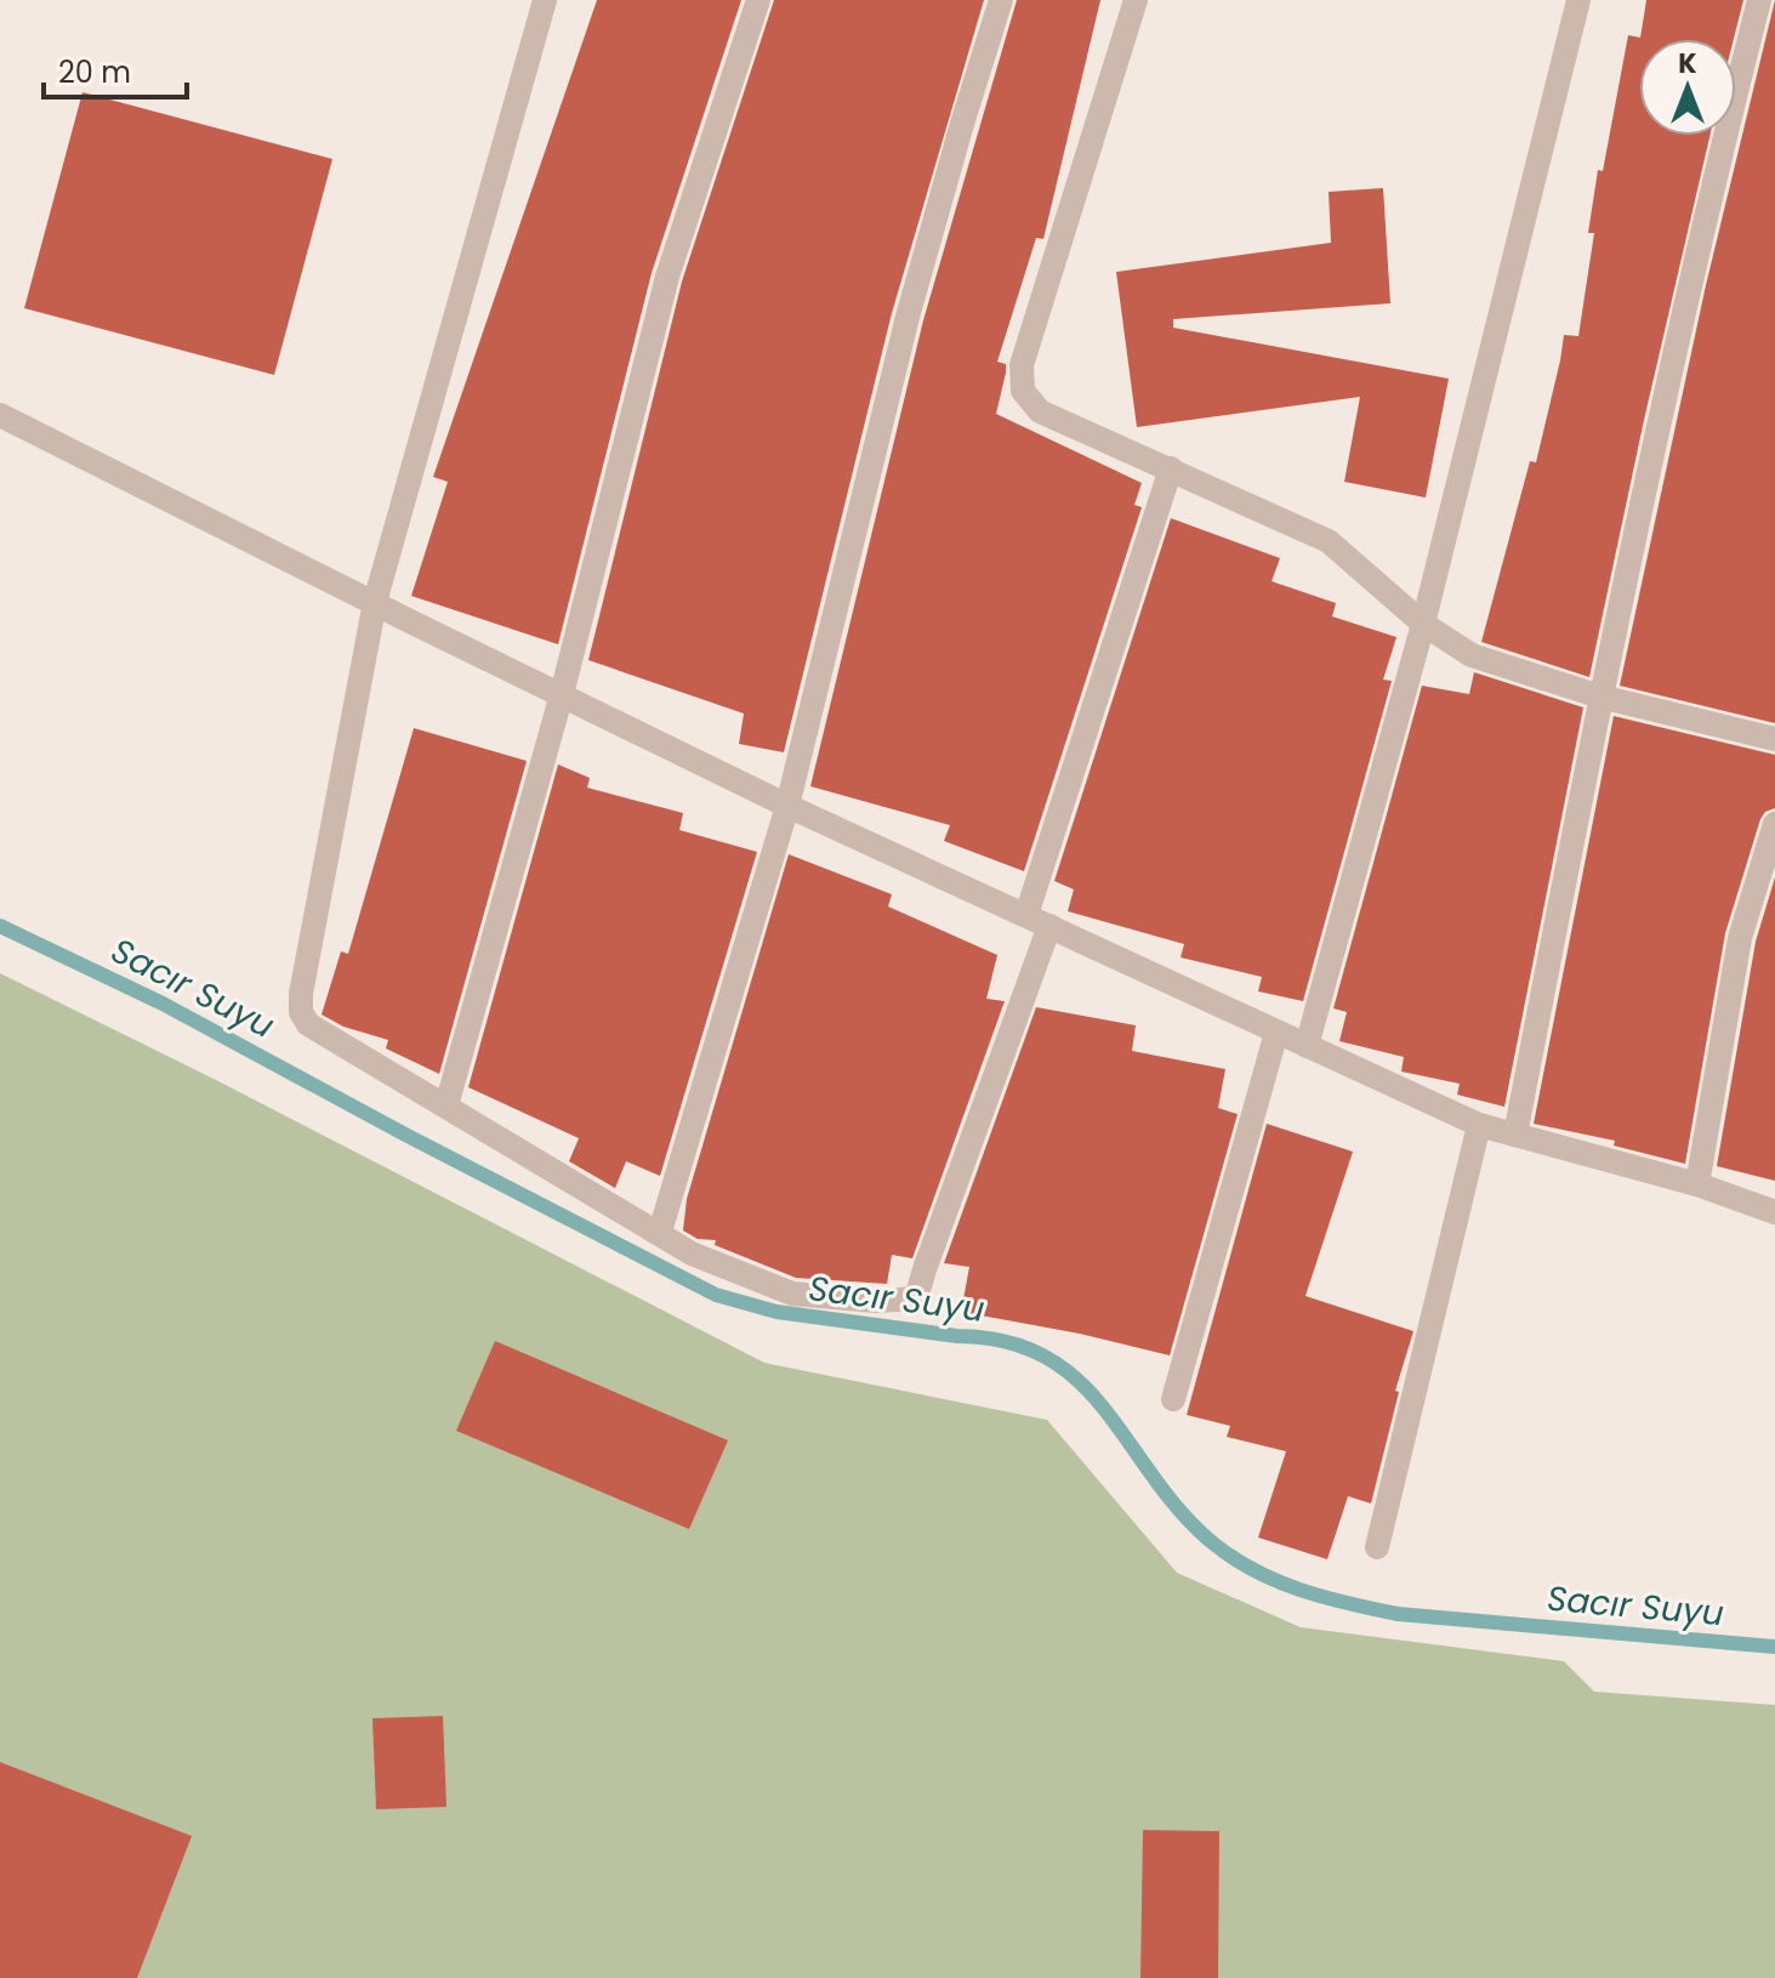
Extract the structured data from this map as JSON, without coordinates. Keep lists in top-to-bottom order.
{
  "water": ["Sacır Suyu"],
  "scale_bar": "20 m",
  "north": "top"
}
